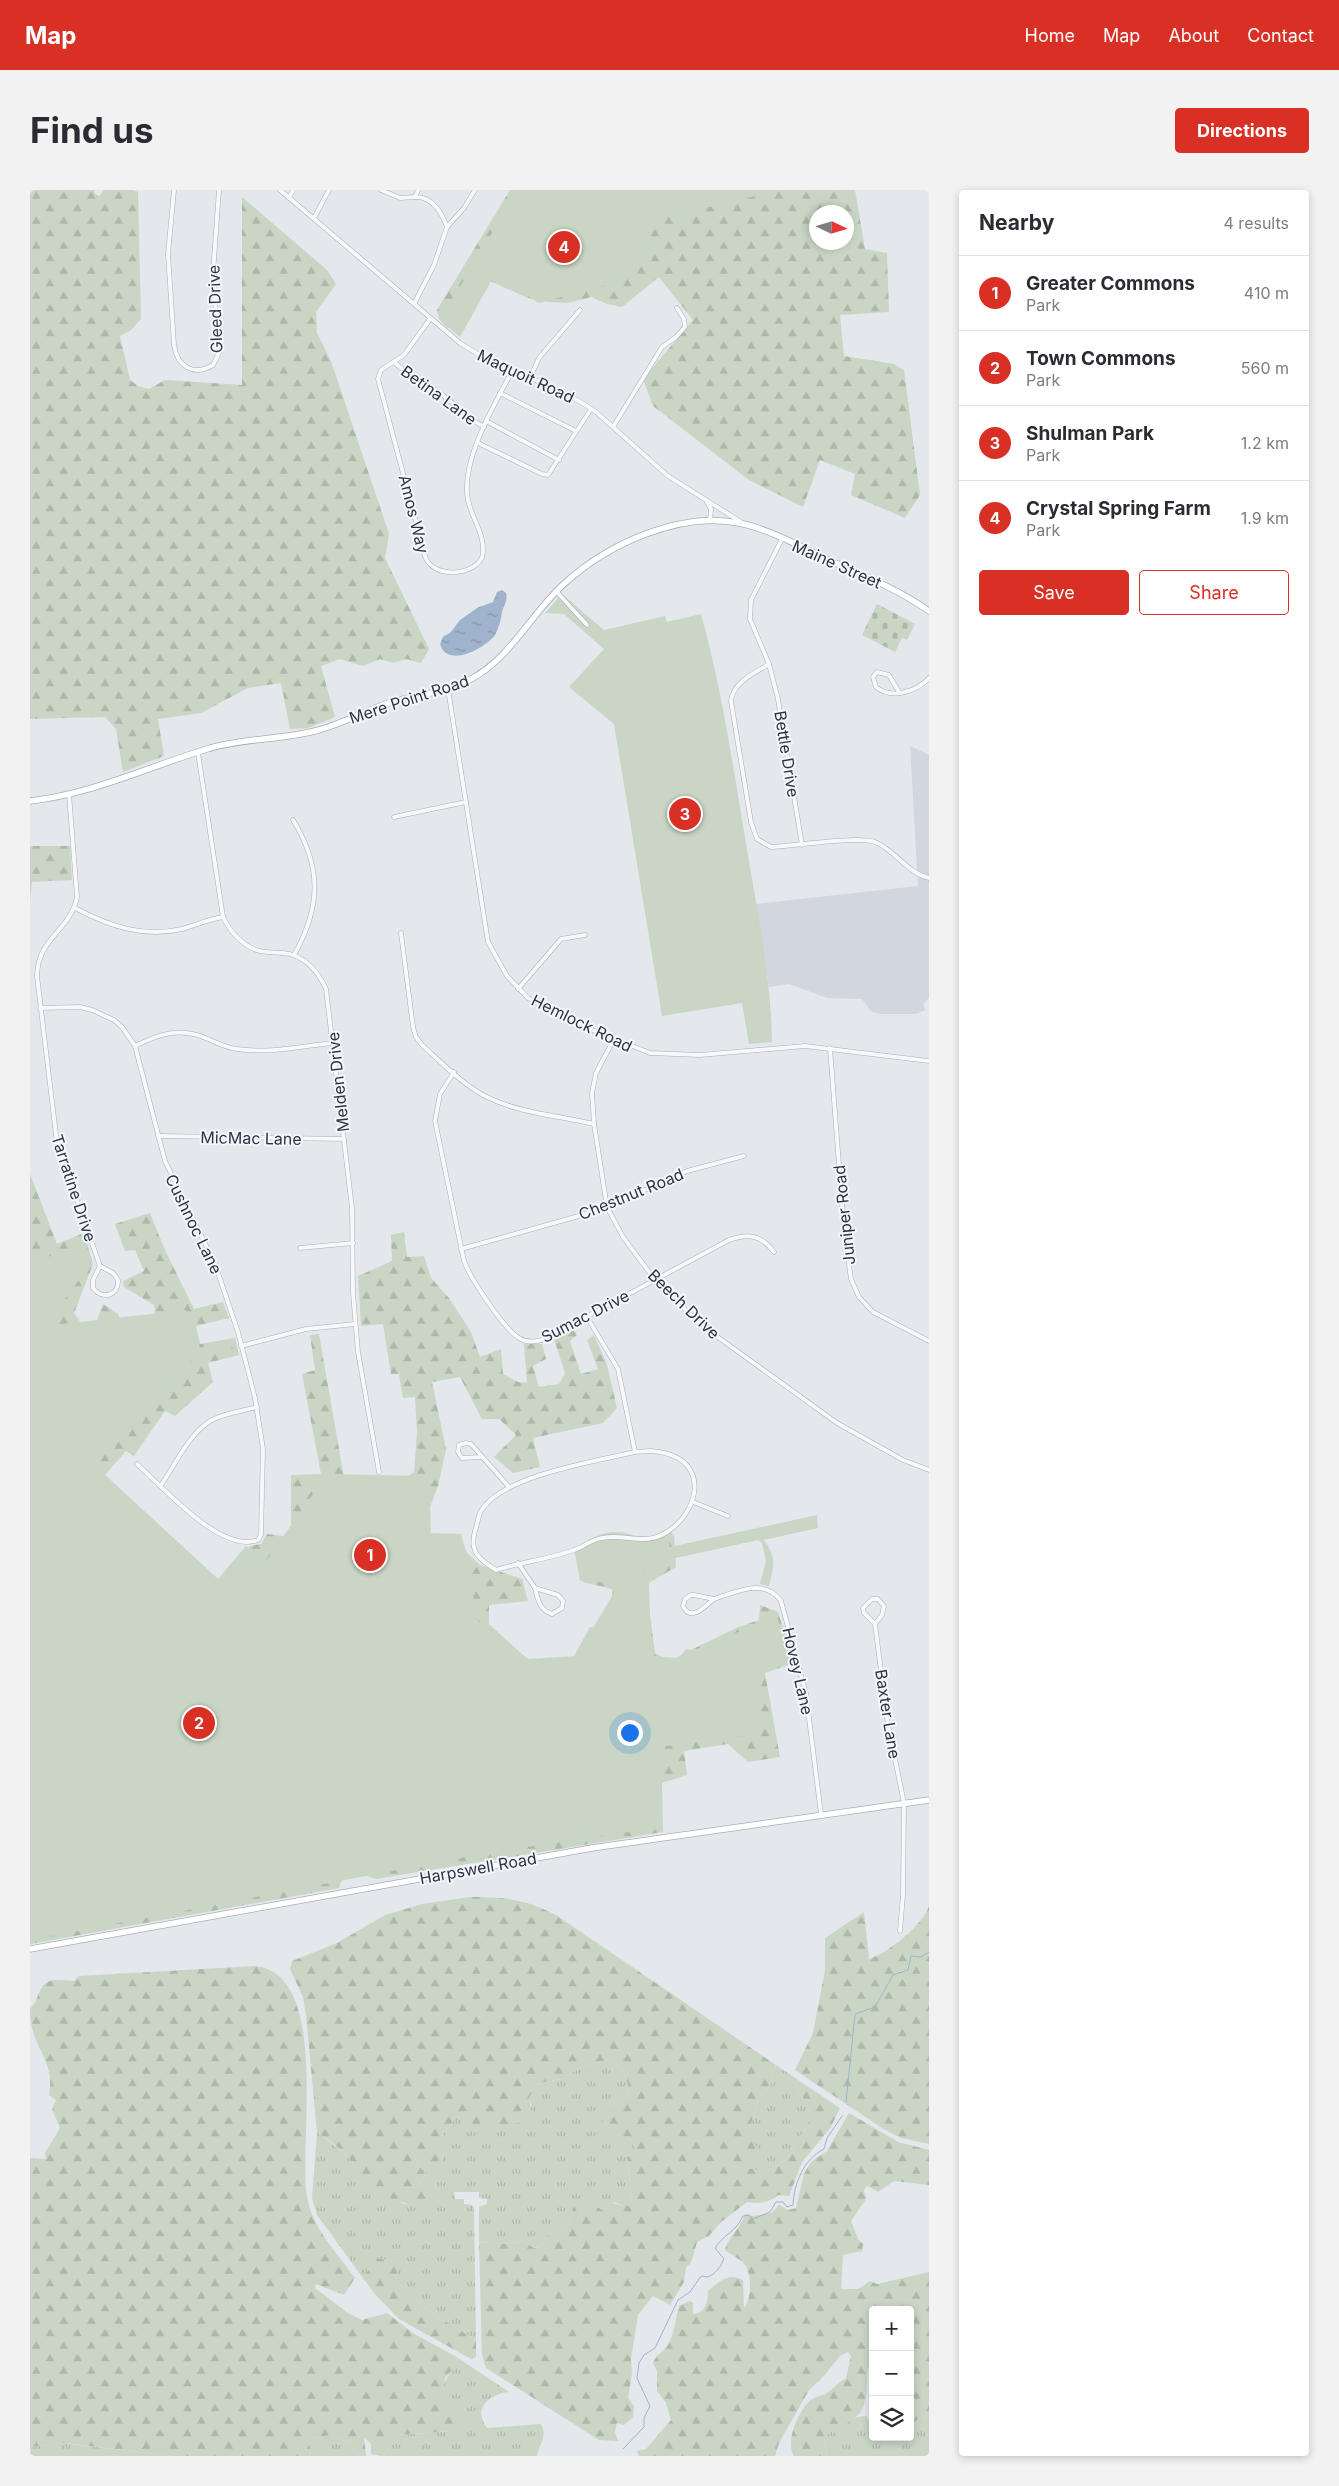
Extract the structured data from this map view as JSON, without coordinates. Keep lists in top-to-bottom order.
{
  "streets": {
    "street": [
      "Gleed Drive",
      "Maquoit Road",
      "Betina Lane",
      "Amos Way",
      "Maine Street",
      "Mere Point Road",
      "Bettle Drive",
      "Hemlock Road",
      "Melden Drive",
      "MicMac Lane",
      "Tarratine Drive",
      "Chestnut Road",
      "Juniper Road",
      "Cushnoc Lane",
      "Beech Drive",
      "Sumac Drive",
      "Hovey Lane",
      "Baxter Lane",
      "Harpswell Road"
    ]
  },
  "crossings": [
    ["Maquoit Road", "Amos Way"],
    ["Maquoit Road", "Maine Street"],
    ["Maquoit Road", "Mere Point Road"],
    ["Betina Lane", "Amos Way"],
    ["Maine Street", "Mere Point Road"],
    ["Maine Street", "Bettle Drive"],
    ["Mere Point Road", "Hemlock Road"],
    ["Mere Point Road", "Melden Drive"],
    ["Hemlock Road", "Juniper Road"],
    ["Hemlock Road", "Beech Drive"],
    ["Melden Drive", "MicMac Lane"],
    ["MicMac Lane", "Cushnoc Lane"],
    ["Tarratine Drive", "Cushnoc Lane"],
    ["Chestnut Road", "Beech Drive"],
    ["Chestnut Road", "Sumac Drive"],
    ["Beech Drive", "Sumac Drive"],
    ["Hovey Lane", "Harpswell Road"],
    ["Baxter Lane", "Harpswell Road"]
  ],
  "north": "right",
  "page": {
    "header": "Map",
    "nav": [
      "Home",
      "Map",
      "About",
      "Contact"
    ],
    "buttons": [
      "Directions",
      ["Save", "Share"]
    ],
    "title": "Find us",
    "heading": ["Nearby", "4 results"],
    "pins": [
      "4",
      "3",
      "1",
      "2"
    ],
    "list": [
      {
        "mark": "1",
        "name": "Greater Commons",
        "note": "Park",
        "value": "410 m"
      },
      {
        "mark": "2",
        "name": "Town Commons",
        "note": "Park",
        "value": "560 m"
      },
      {
        "mark": "3",
        "name": "Shulman Park",
        "note": "Park",
        "value": "1.2 km"
      },
      {
        "mark": "4",
        "name": "Crystal Spring Farm",
        "note": "Park",
        "value": "1.9 km"
      }
    ],
    "map_buttons": ["+", "−"]
  }
}
